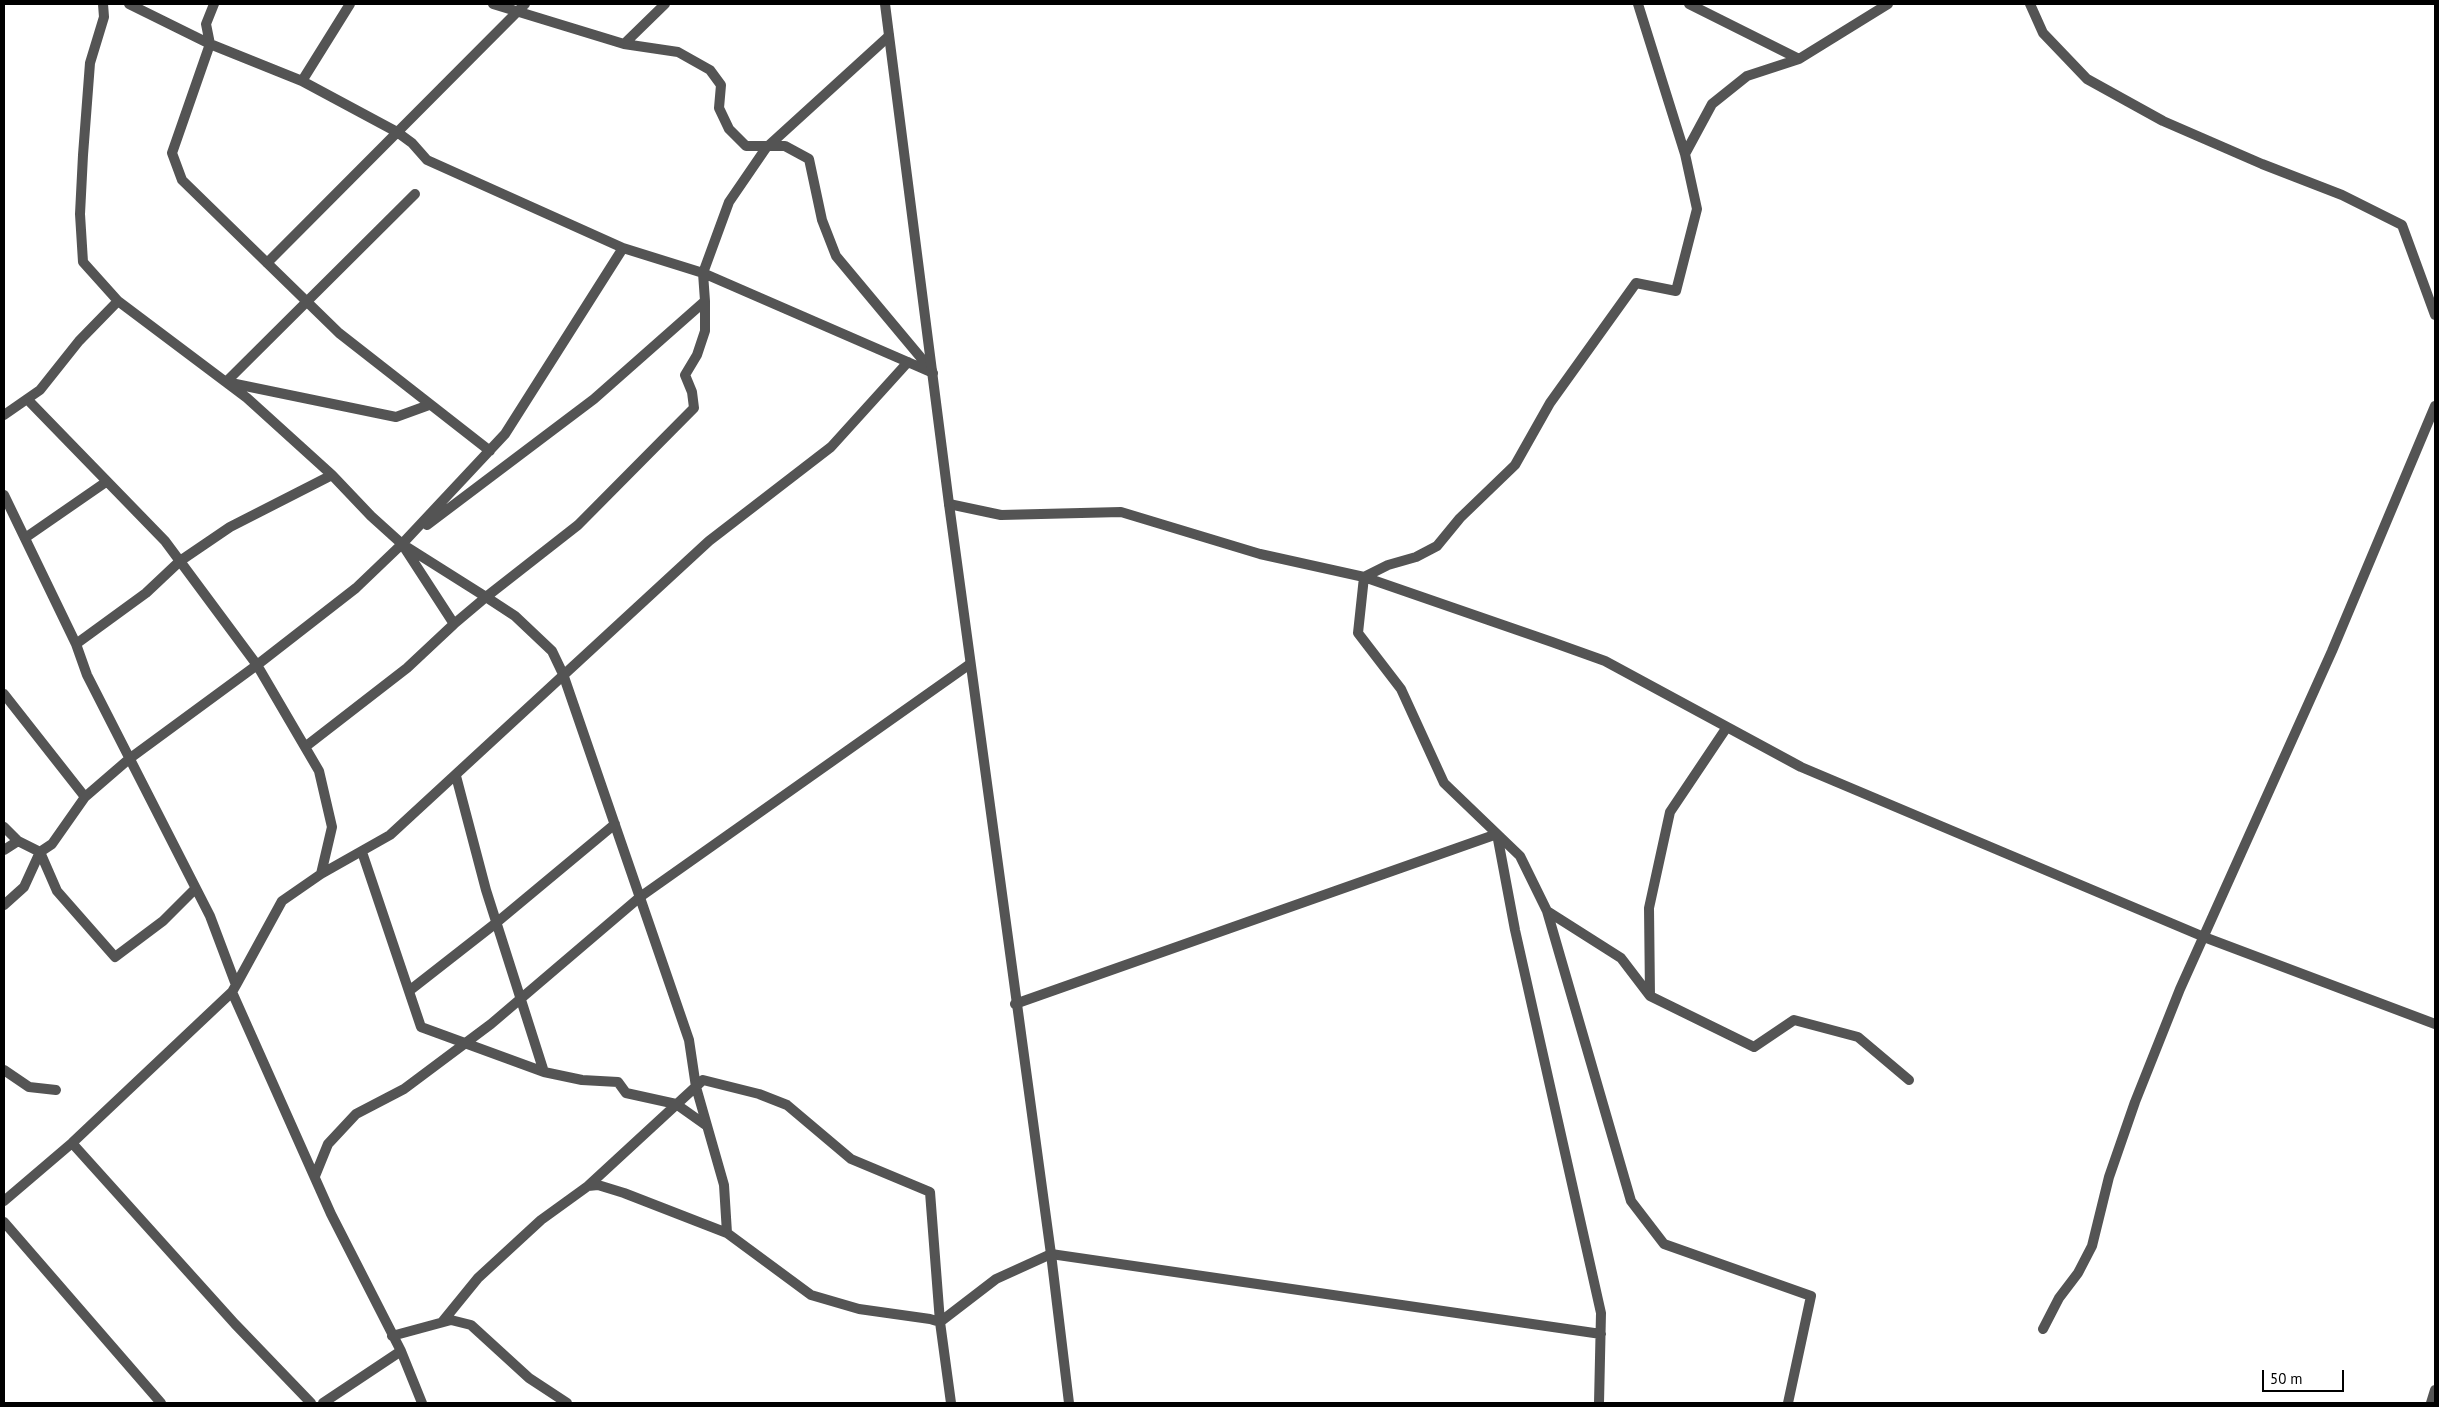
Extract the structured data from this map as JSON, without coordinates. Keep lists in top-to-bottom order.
{
  "scale_bar": "50 m"
}
